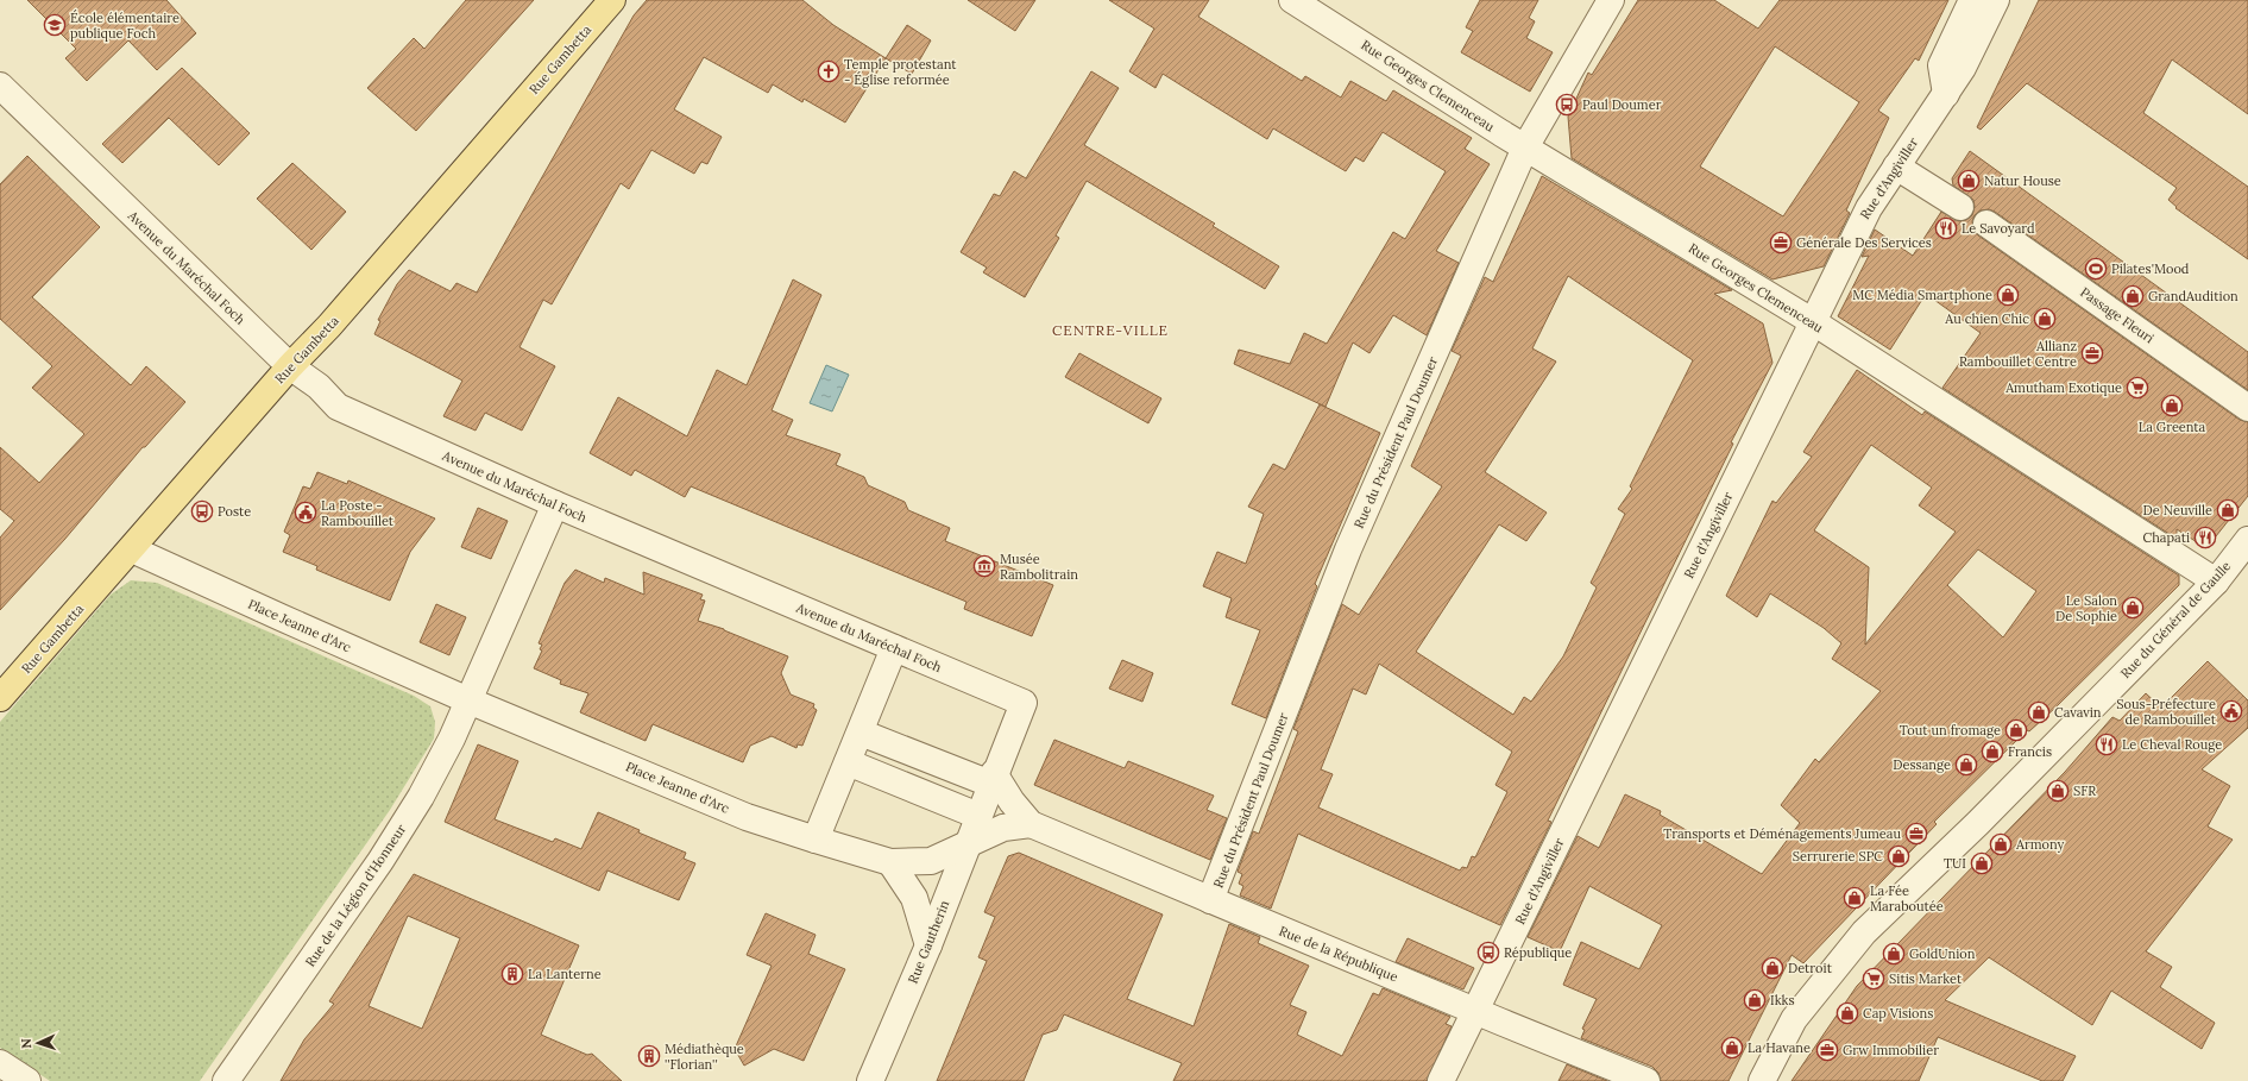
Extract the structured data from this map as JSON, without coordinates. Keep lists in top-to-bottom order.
{
  "streets": {
    "main road": ["Rue Gambetta"],
    "street": [
      "Rue Georges Clemenceau",
      "Rue d'Angiviller",
      "Avenue du Maréchal Foch",
      "Passage Fleuri",
      "Rue du Président Paul Doumer",
      "Rue du Général de Gaulle",
      "Place Jeanne d'Arc",
      "Rue de la Légion d'Honneur",
      "Rue Gautherin",
      "Rue de la République"
    ]
  },
  "crossings": [
    ["Rue Gambetta", "Avenue du Maréchal Foch"],
    ["Rue Gambetta", "Place Jeanne d'Arc"],
    ["Rue Georges Clemenceau", "Rue d'Angiviller"],
    ["Rue Georges Clemenceau", "Rue du Président Paul Doumer"],
    ["Rue Georges Clemenceau", "Rue du Général de Gaulle"],
    ["Rue d'Angiviller", "Rue de la République"],
    ["Avenue du Maréchal Foch", "Rue Gautherin"],
    ["Avenue du Maréchal Foch", "Rue de la République"],
    ["Rue du Président Paul Doumer", "Rue de la République"],
    ["Place Jeanne d'Arc", "Rue de la Légion d'Honneur"],
    ["Place Jeanne d'Arc", "Rue Gautherin"],
    ["Place Jeanne d'Arc", "Rue de la République"],
    ["Rue Gautherin", "Rue de la République"]
  ],
  "districts": ["CENTRE-VILLE"],
  "places": {
    "school or university": ["École élémentaire publique Foch"],
    "church": ["Temple protestant - Église reformée"],
    "bus stop": ["Paul Doumer", "Poste", "République"],
    "shop": [
      "Natur House",
      "MC Média Smartphone",
      "GrandAudition",
      "Au chien Chic",
      "La Greenta",
      "De Neuville",
      "Le Salon De Sophie",
      "Cavavin",
      "Tout un fromage",
      "Francis",
      "Dessange",
      "SFR",
      "Armony",
      "Serrurerie SPC",
      "TUI",
      "La Fée Maraboutée",
      "GoldUnion",
      "Detroit",
      "Ikks",
      "Cap Visions",
      "La Havane"
    ],
    "restaurant": ["Le Savoyard", "Chapati", "Le Cheval Rouge"],
    "office": [
      "Générale Des Services",
      "Allianz Rambouillet Centre",
      "Transports et Déménagements Jumeau",
      "Grw Immobilier"
    ],
    "sports": ["Pilates'Mood"],
    "supermarket": ["Amutham Exotique", "Sitis Market"],
    "public building": ["La Poste - Rambouillet", "Sous-Préfecture de Rambouillet"],
    "museum": ["Musée Rambolitrain"],
    "building": ["La Lanterne", "Médiathèque ''Florian''"]
  },
  "north": "left"
}
